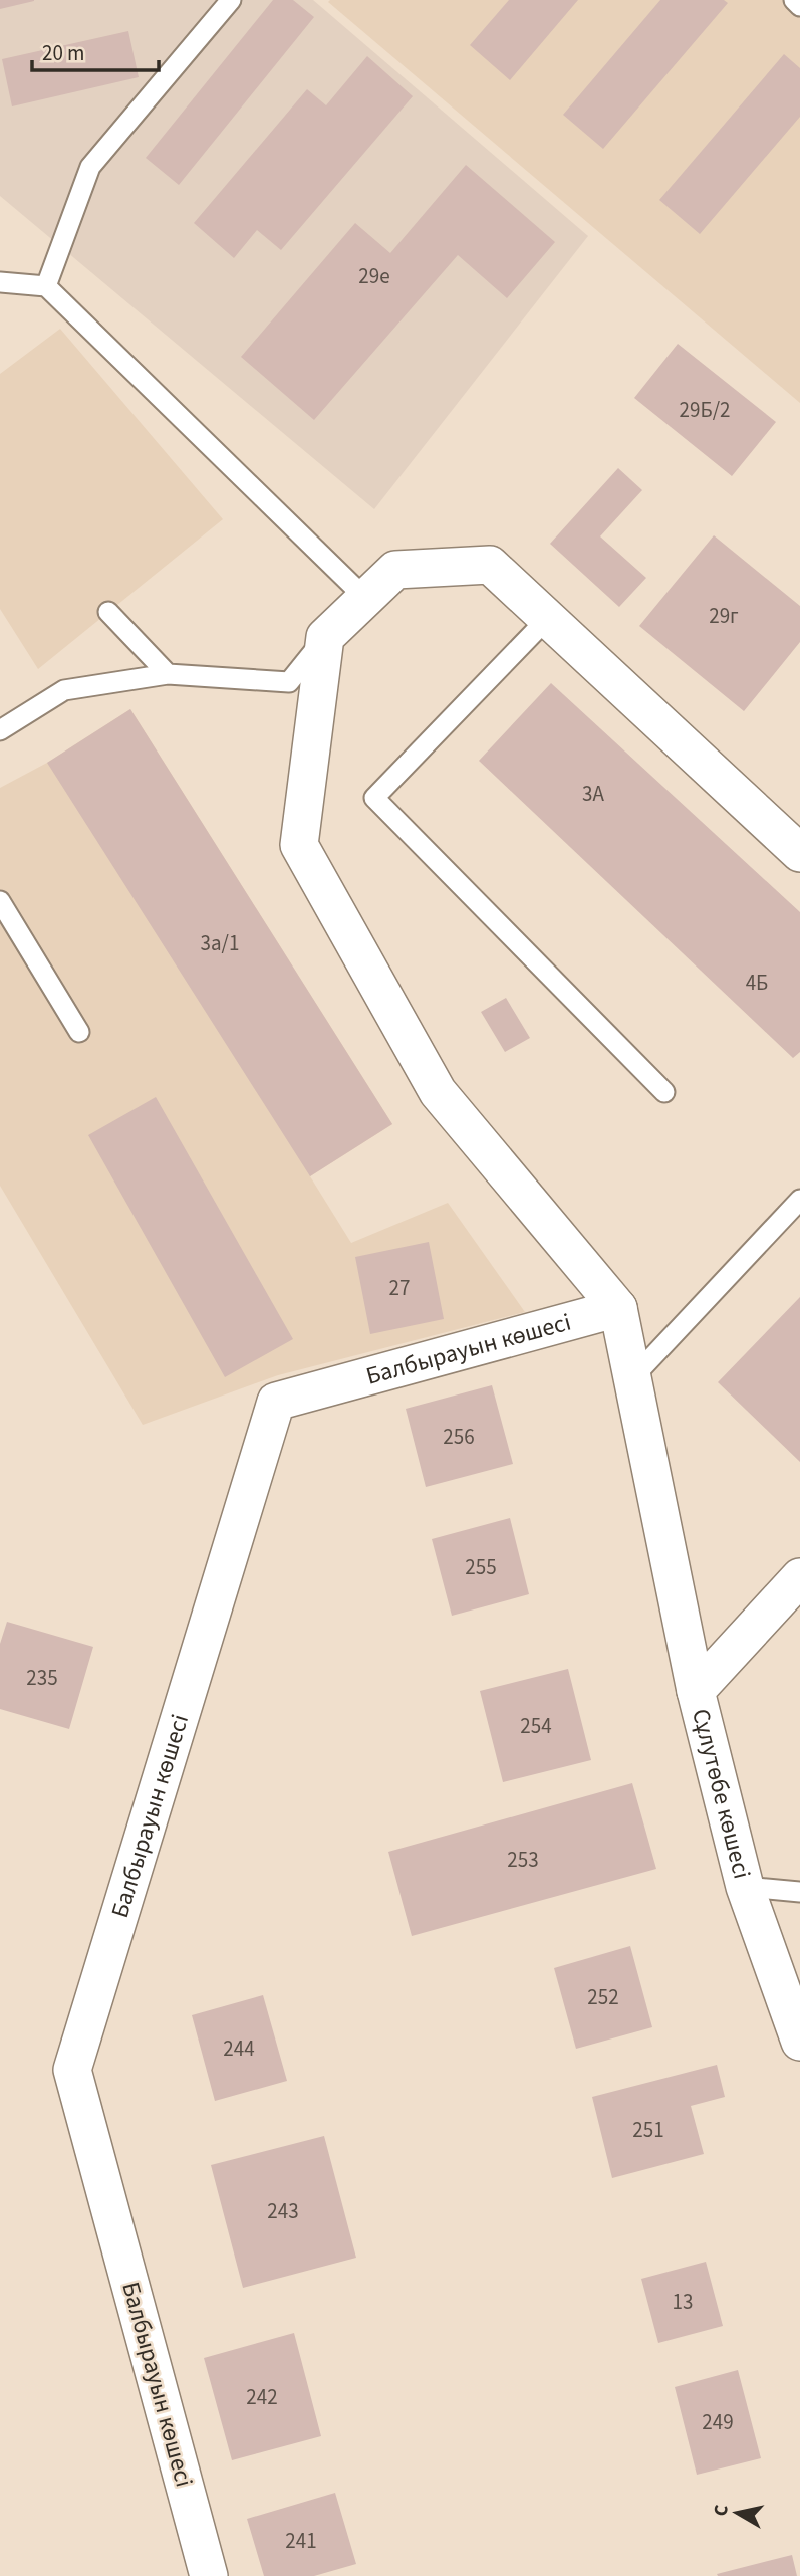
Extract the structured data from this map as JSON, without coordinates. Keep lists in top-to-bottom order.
{
  "streets": {
    "street": ["Балбырауын көшесі", "Сұлутөбе көшесі"]
  },
  "house_numbers": [
    "29е",
    "29Б/2",
    "29г",
    "3А",
    "3а/1",
    "4Б",
    "27",
    "256",
    "255",
    "235",
    "254",
    "253",
    "252",
    "244",
    "251",
    "243",
    "13",
    "242",
    "249",
    "241"
  ],
  "scale_bar": "20 m",
  "north": "left"
}
